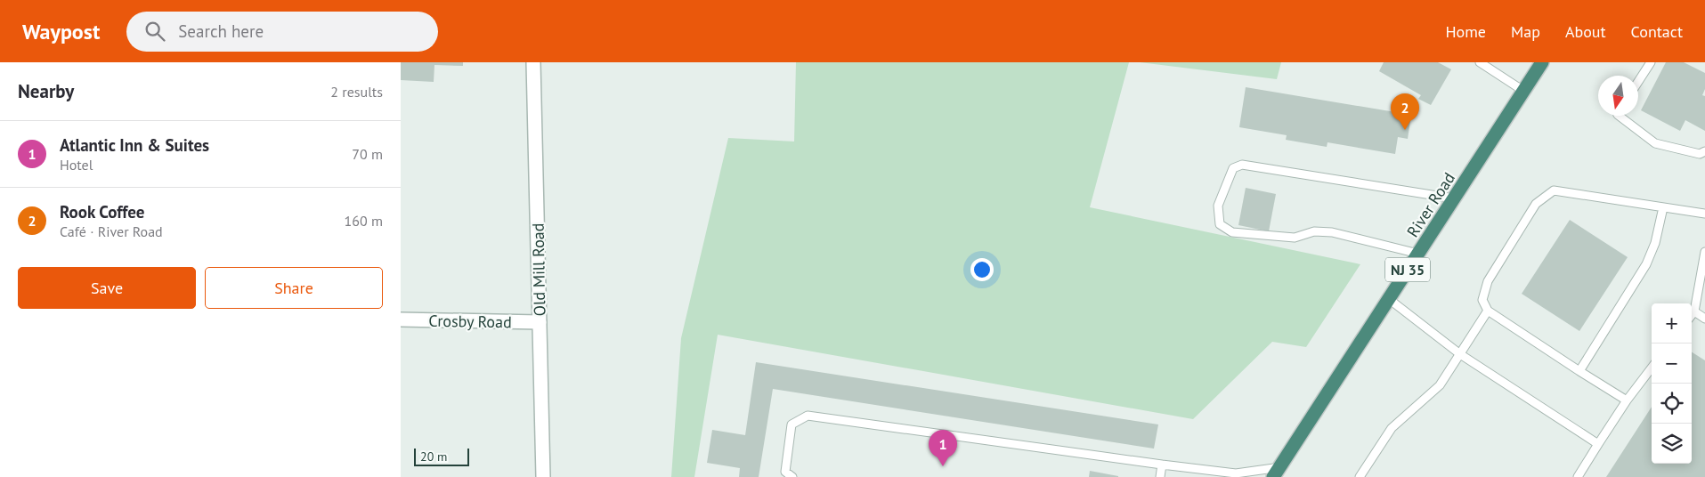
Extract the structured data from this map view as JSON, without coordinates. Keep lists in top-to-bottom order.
{
  "streets": {
    "highway": ["River Road", "NJ 35"],
    "street": ["Old Mill Road", "Crosby Road"]
  },
  "crossings": [
    ["Old Mill Road", "Crosby Road"]
  ],
  "scale_bar": "20 m",
  "north": "bottom",
  "page": {
    "header": "Waypost",
    "search": "Search here",
    "nav": [
      "Home",
      "Map",
      "About",
      "Contact"
    ],
    "heading": ["Nearby", "2 results"],
    "pins": ["2", "1"],
    "list": [
      {
        "mark": "1",
        "name": "Atlantic Inn & Suites",
        "note": "Hotel",
        "value": "70 m"
      },
      {
        "mark": "2",
        "name": "Rook Coffee",
        "note": "Café · River Road",
        "value": "160 m"
      }
    ],
    "buttons": ["Save", "Share"],
    "map_buttons": ["+", "−"],
    "scale": "20 m"
  }
}
